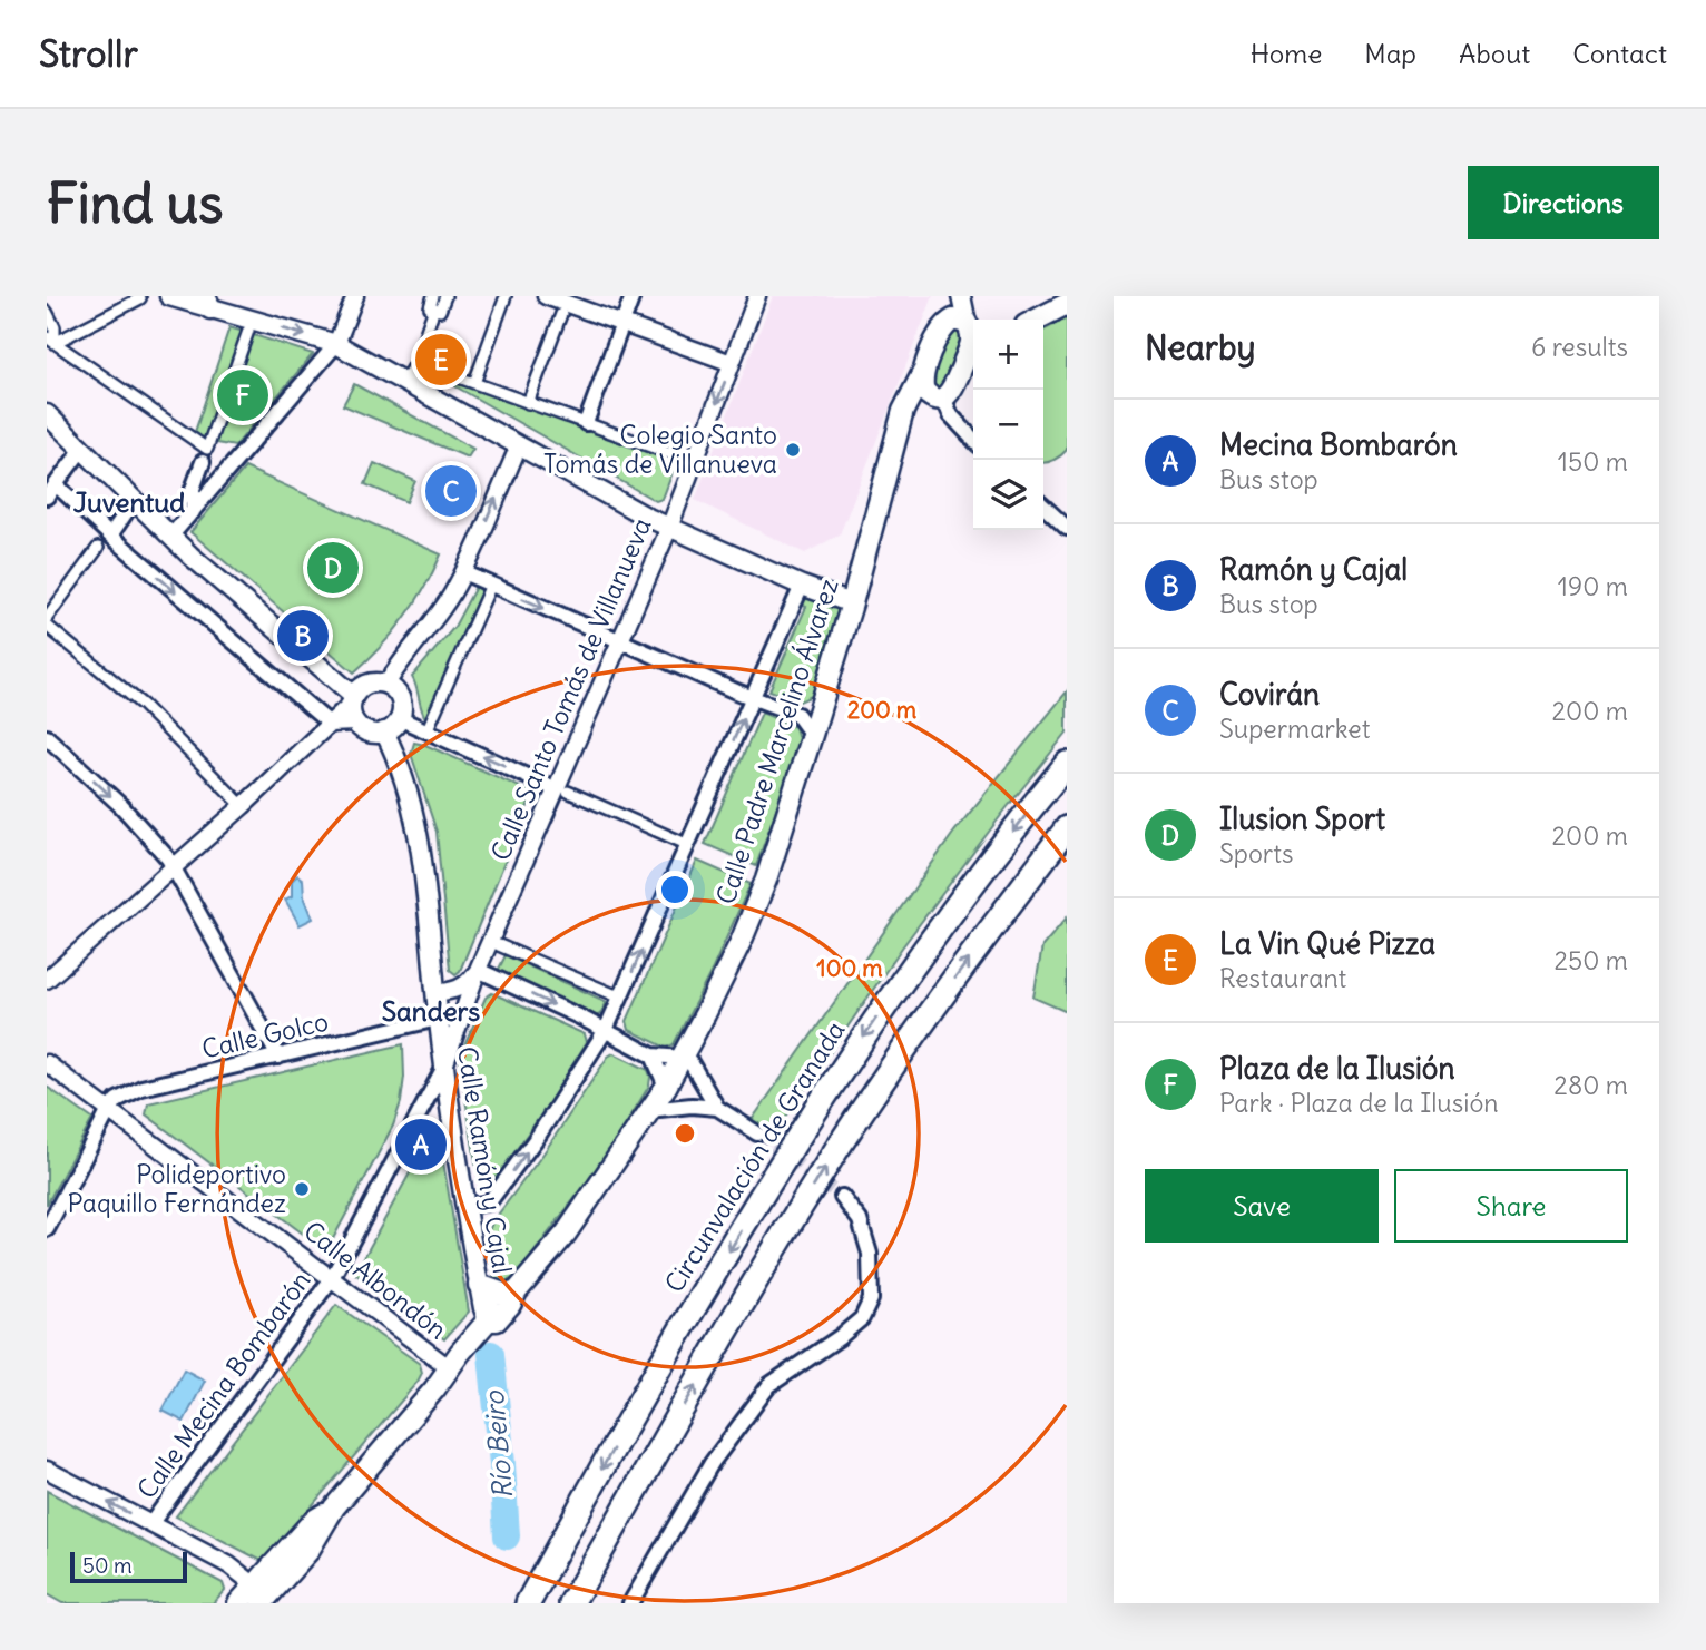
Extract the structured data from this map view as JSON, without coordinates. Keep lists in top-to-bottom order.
{
  "streets": {
    "highway": ["Circunvalación de Granada"],
    "main road": ["Calle Padre Marcelino Álvarez", "Calle Ramón y Cajal"],
    "street": [
      "Calle Santo Tomás de Villanueva",
      "Calle Golco",
      "Calle Albondón",
      "Calle Mecina Bombarón"
    ]
  },
  "crossings": [
    ["Calle Santo Tomás de Villanueva", "Calle Ramón y Cajal"],
    ["Calle Santo Tomás de Villanueva", "Calle Mecina Bombarón"],
    ["Calle Padre Marcelino Álvarez", "Calle Ramón y Cajal"],
    ["Calle Padre Marcelino Álvarez", "Calle Albondón"],
    ["Calle Golco", "Calle Ramón y Cajal"],
    ["Calle Golco", "Calle Albondón"],
    ["Calle Ramón y Cajal", "Calle Mecina Bombarón"],
    ["Calle Albondón", "Calle Mecina Bombarón"]
  ],
  "districts": ["Juventud", "Sanders"],
  "water": ["Río Beiro"],
  "places": ["Colegio Santo Tomás de Villanueva", "Polideportivo Paquillo Fernández"],
  "scale_bar": "50 m",
  "page": {
    "header": "Strollr",
    "nav": [
      "Home",
      "Map",
      "About",
      "Contact"
    ],
    "buttons": [
      "Directions",
      ["Save", "Share"]
    ],
    "title": "Find us",
    "heading": ["Nearby", "6 results"],
    "map_buttons": ["+", "−"],
    "pins": [
      "E",
      "F",
      "C",
      "D",
      "B",
      "A"
    ],
    "list": [
      {
        "mark": "A",
        "name": "Mecina Bombarón",
        "note": "Bus stop",
        "value": "150 m"
      },
      {
        "mark": "B",
        "name": "Ramón y Cajal",
        "note": "Bus stop",
        "value": "190 m"
      },
      {
        "mark": "C",
        "name": "Covirán",
        "note": "Supermarket",
        "value": "200 m"
      },
      {
        "mark": "D",
        "name": "Ilusion Sport",
        "note": "Sports",
        "value": "200 m"
      },
      {
        "mark": "E",
        "name": "La Vin Qué Pizza",
        "note": "Restaurant",
        "value": "250 m"
      },
      {
        "mark": "F",
        "name": "Plaza de la Ilusión",
        "note": "Park · Plaza de la Ilusión",
        "value": "280 m"
      }
    ],
    "scale": "50 m"
  },
  "rings": ["200 m", "100 m"]
}
